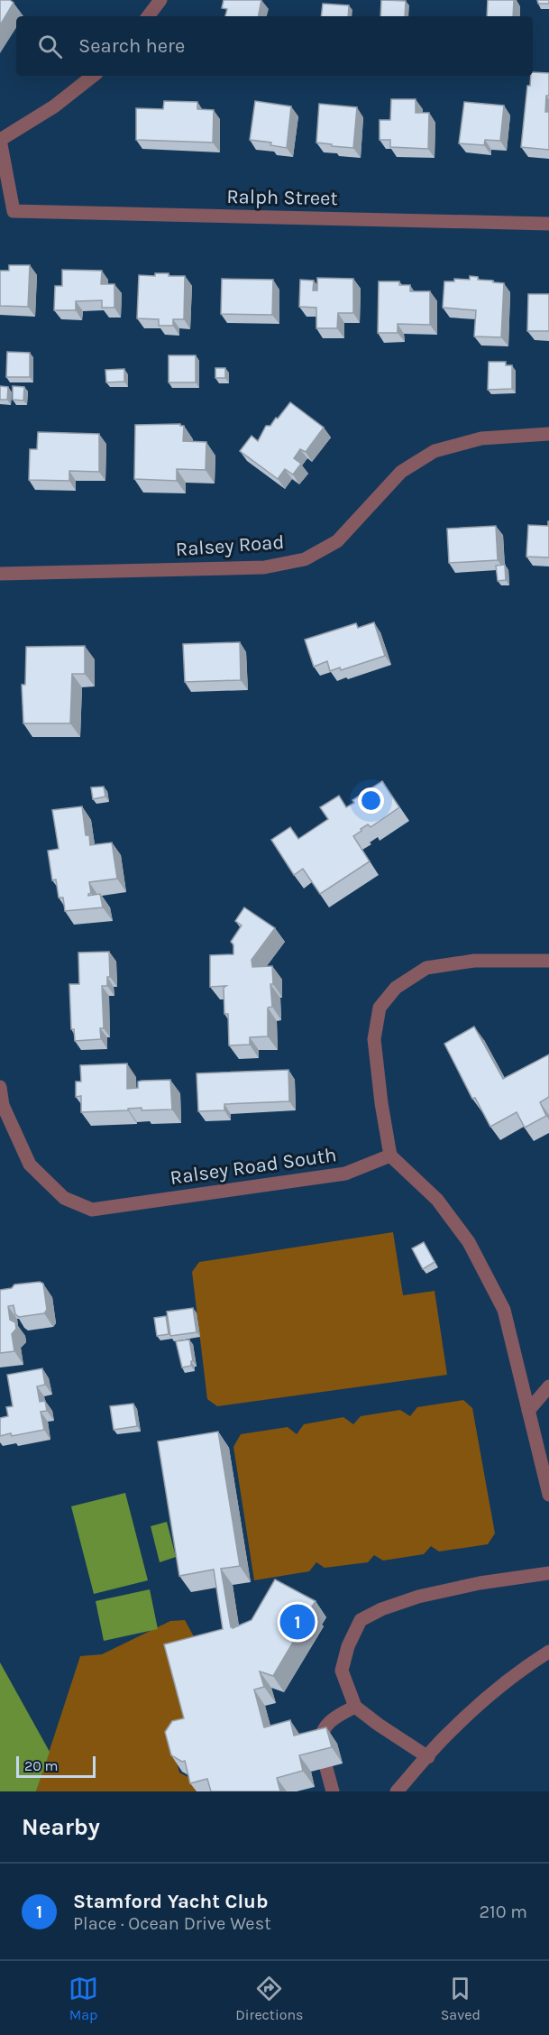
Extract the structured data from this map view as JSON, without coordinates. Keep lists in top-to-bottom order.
{
  "streets": {
    "street": ["Ralph Street", "Ralsey Road", "Ralsey Road South"]
  },
  "scale_bar": "20 m",
  "page": {
    "search": "Search here",
    "pins": "1",
    "scale": "20 m",
    "heading": "Nearby",
    "list": [
      {
        "mark": "1",
        "name": "Stamford Yacht Club",
        "note": "Place · Ocean Drive West",
        "value": "210 m"
      }
    ],
    "nav": ["Map", "Directions", "Saved"]
  }
}
